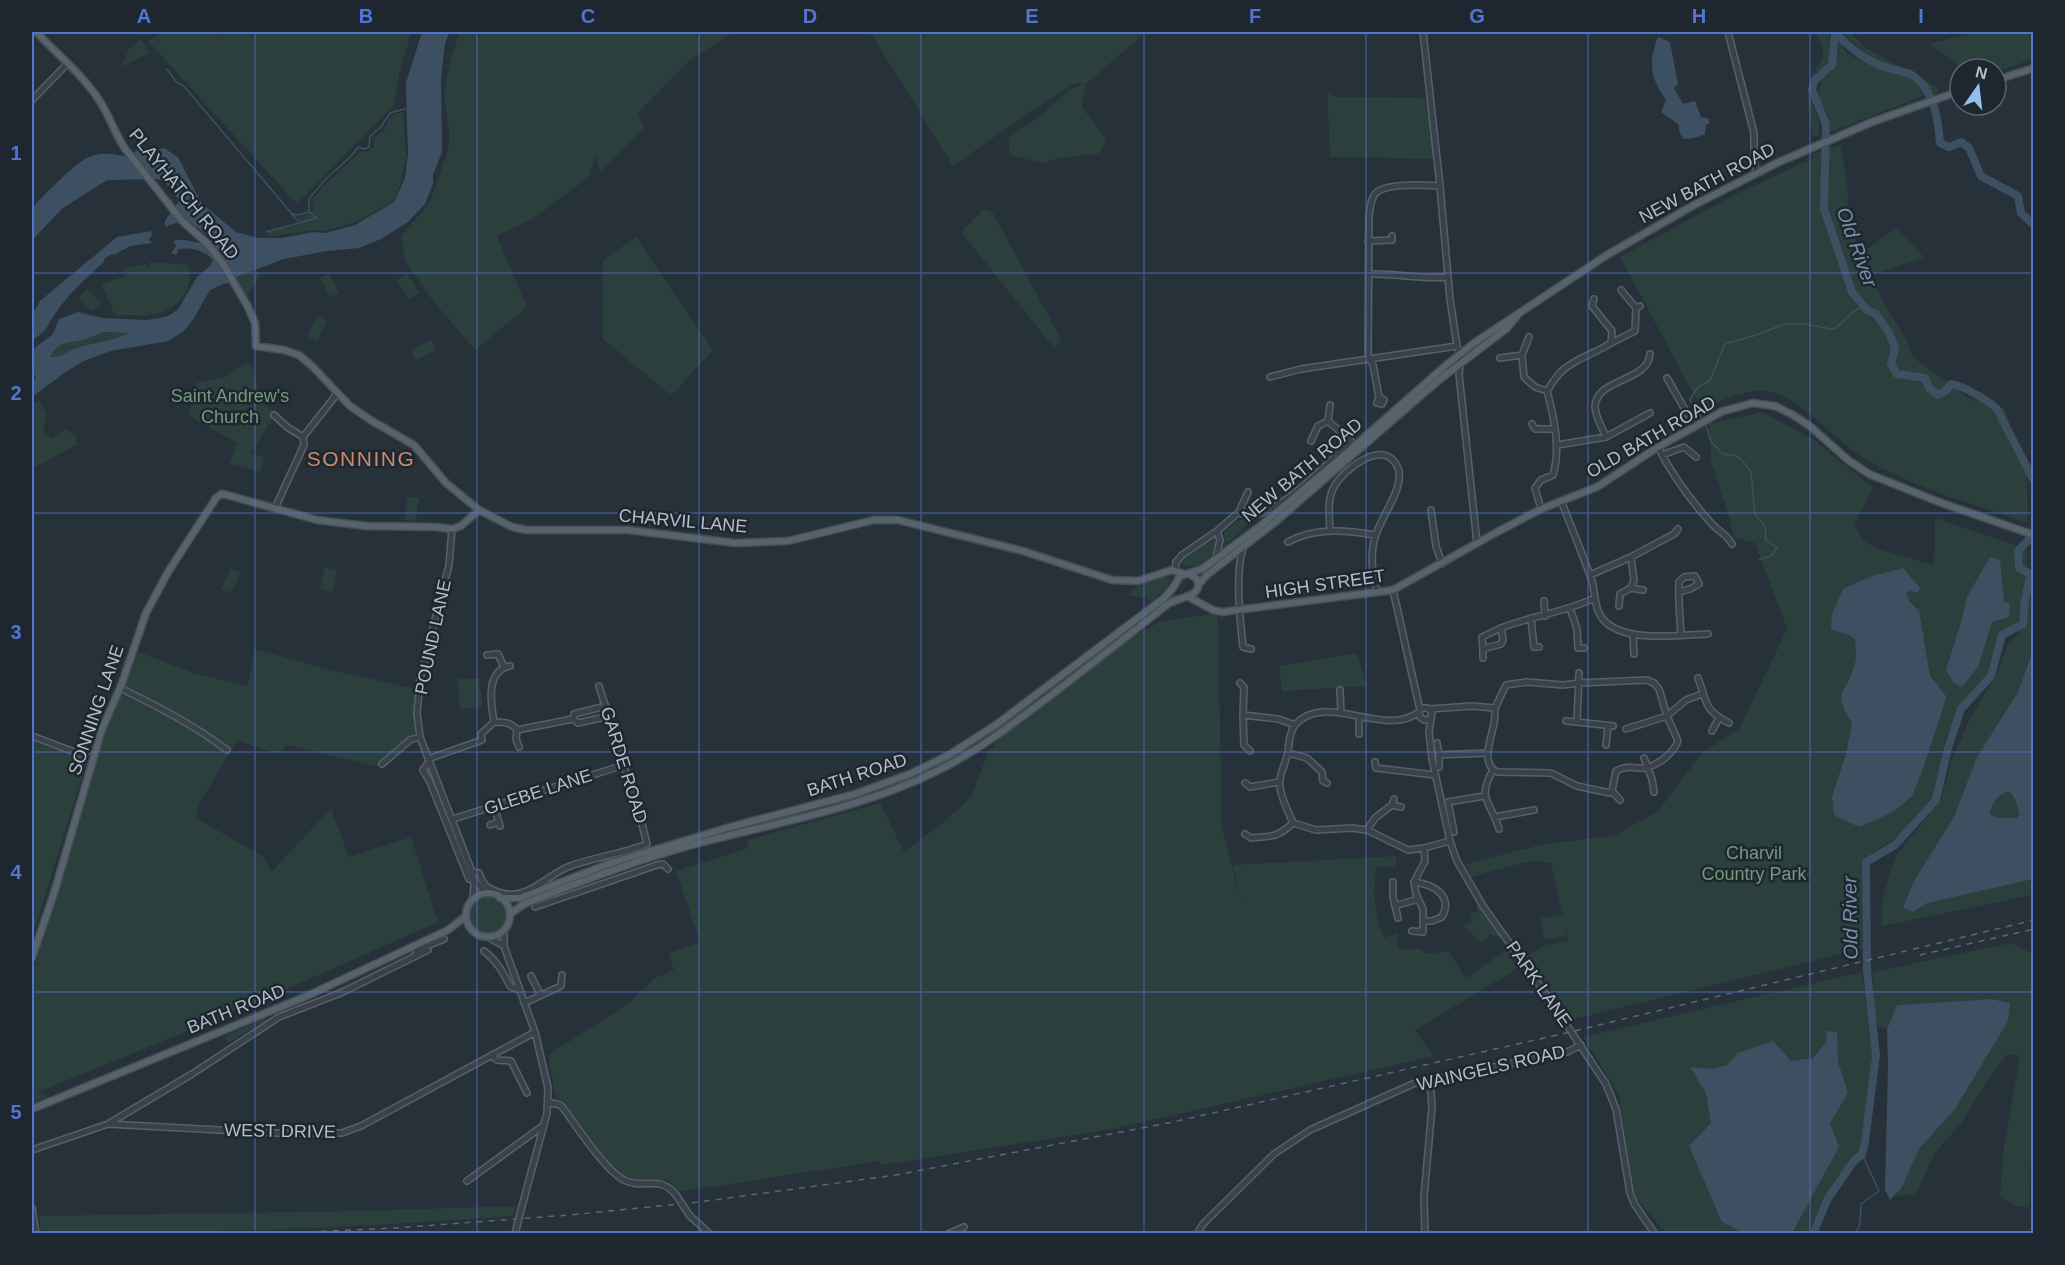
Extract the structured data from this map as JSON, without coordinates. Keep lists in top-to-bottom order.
{
  "streets": {
    "main road": [
      "NEW BATH ROAD",
      "PLAYHATCH ROAD",
      "OLD BATH ROAD",
      "CHARVIL LANE",
      "HIGH STREET",
      "SONNING LANE",
      "BATH ROAD"
    ],
    "street": [
      "POUND LANE",
      "GARDE ROAD",
      "GLEBE LANE",
      "PARK LANE",
      "WAINGELS ROAD",
      "WEST DRIVE"
    ]
  },
  "crossings": [
    ["NEW BATH ROAD", "CHARVIL LANE"],
    ["NEW BATH ROAD", "HIGH STREET"],
    ["NEW BATH ROAD", "BATH ROAD"],
    ["PLAYHATCH ROAD", "CHARVIL LANE"],
    ["OLD BATH ROAD", "HIGH STREET"],
    ["CHARVIL LANE", "HIGH STREET"],
    ["CHARVIL LANE", "BATH ROAD"],
    ["HIGH STREET", "BATH ROAD"],
    ["HIGH STREET", "PARK LANE"],
    ["POUND LANE", "GARDE ROAD"],
    ["POUND LANE", "BATH ROAD"],
    ["POUND LANE", "GLEBE LANE"],
    ["GARDE ROAD", "GLEBE LANE"],
    ["PARK LANE", "WAINGELS ROAD"]
  ],
  "districts": ["SONNING"],
  "water": ["Old River"],
  "parks": ["Saint Andrew's Church", "Charvil Country Park"],
  "north": "top",
  "grid": {
    "columns": [
      "A",
      "B",
      "C",
      "D",
      "E",
      "F",
      "G",
      "H",
      "I"
    ],
    "rows": [
      "1",
      "2",
      "3",
      "4",
      "5"
    ]
  }
}
